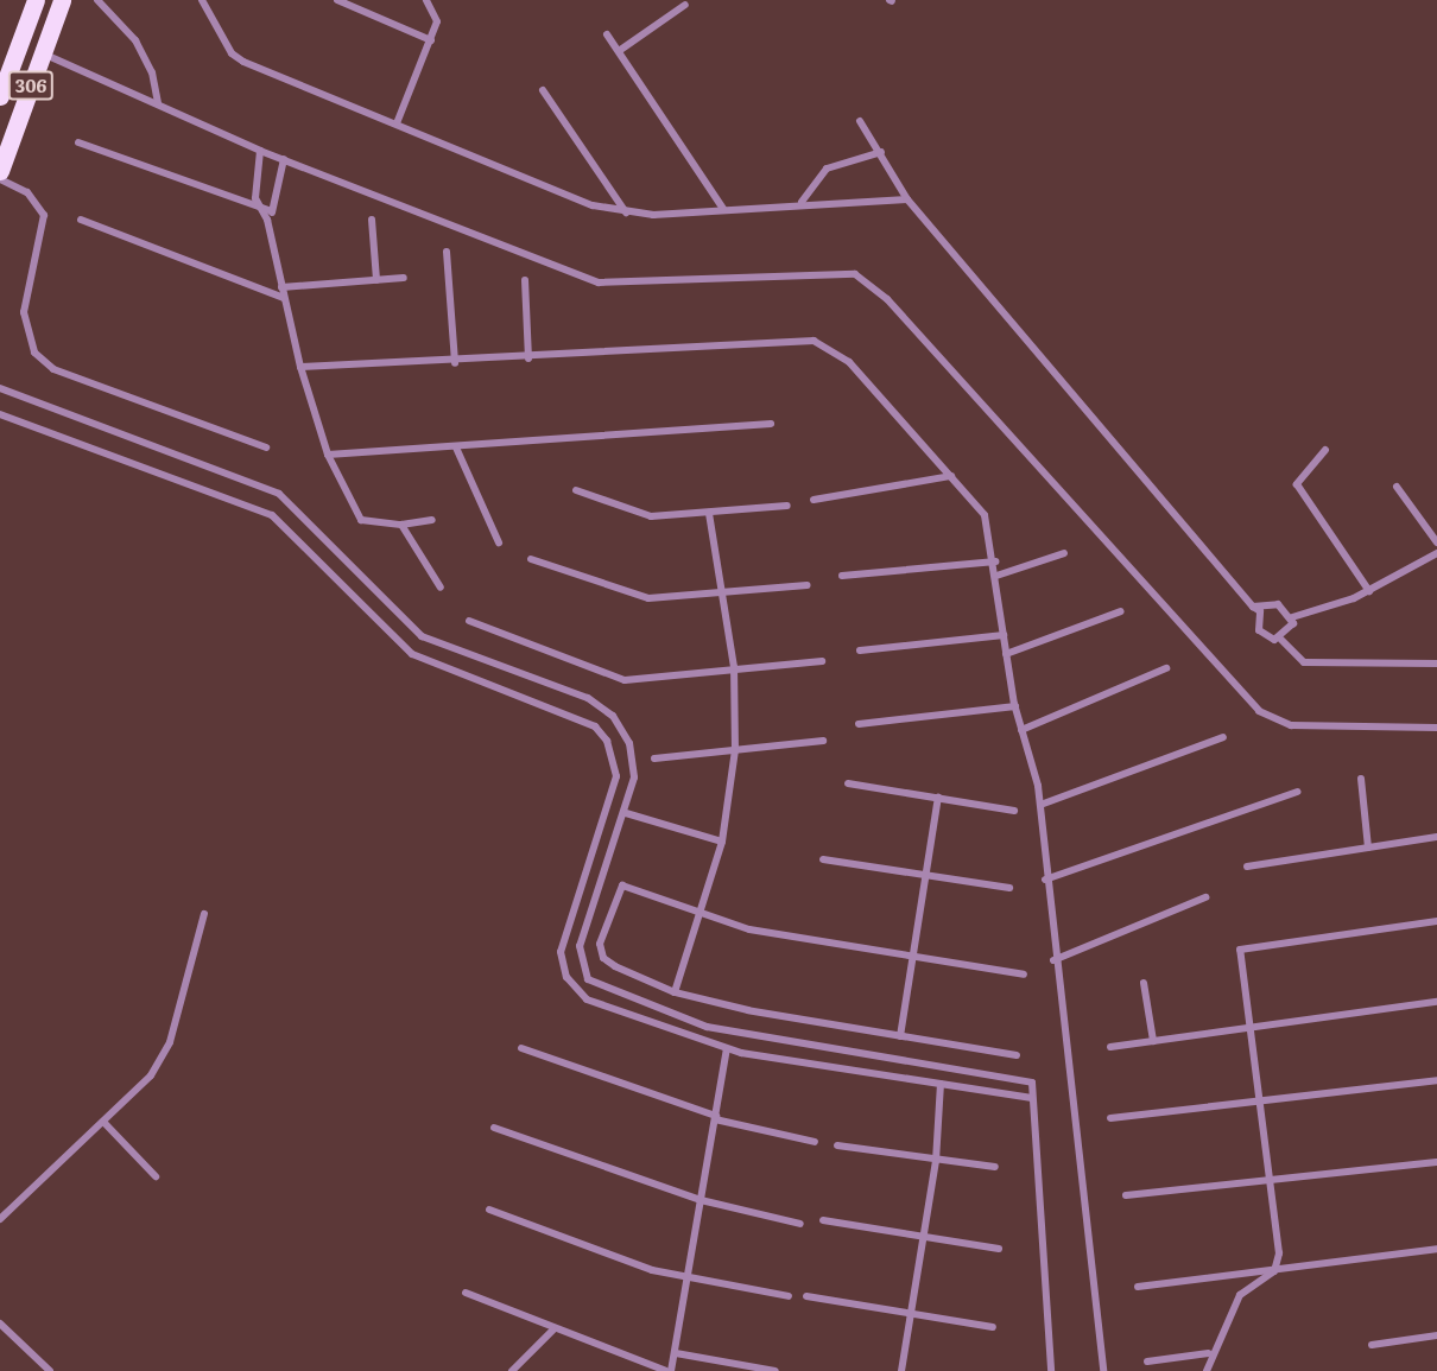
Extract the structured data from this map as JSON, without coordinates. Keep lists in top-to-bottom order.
{
  "streets": {
    "main road": ["306"]
  }
}
